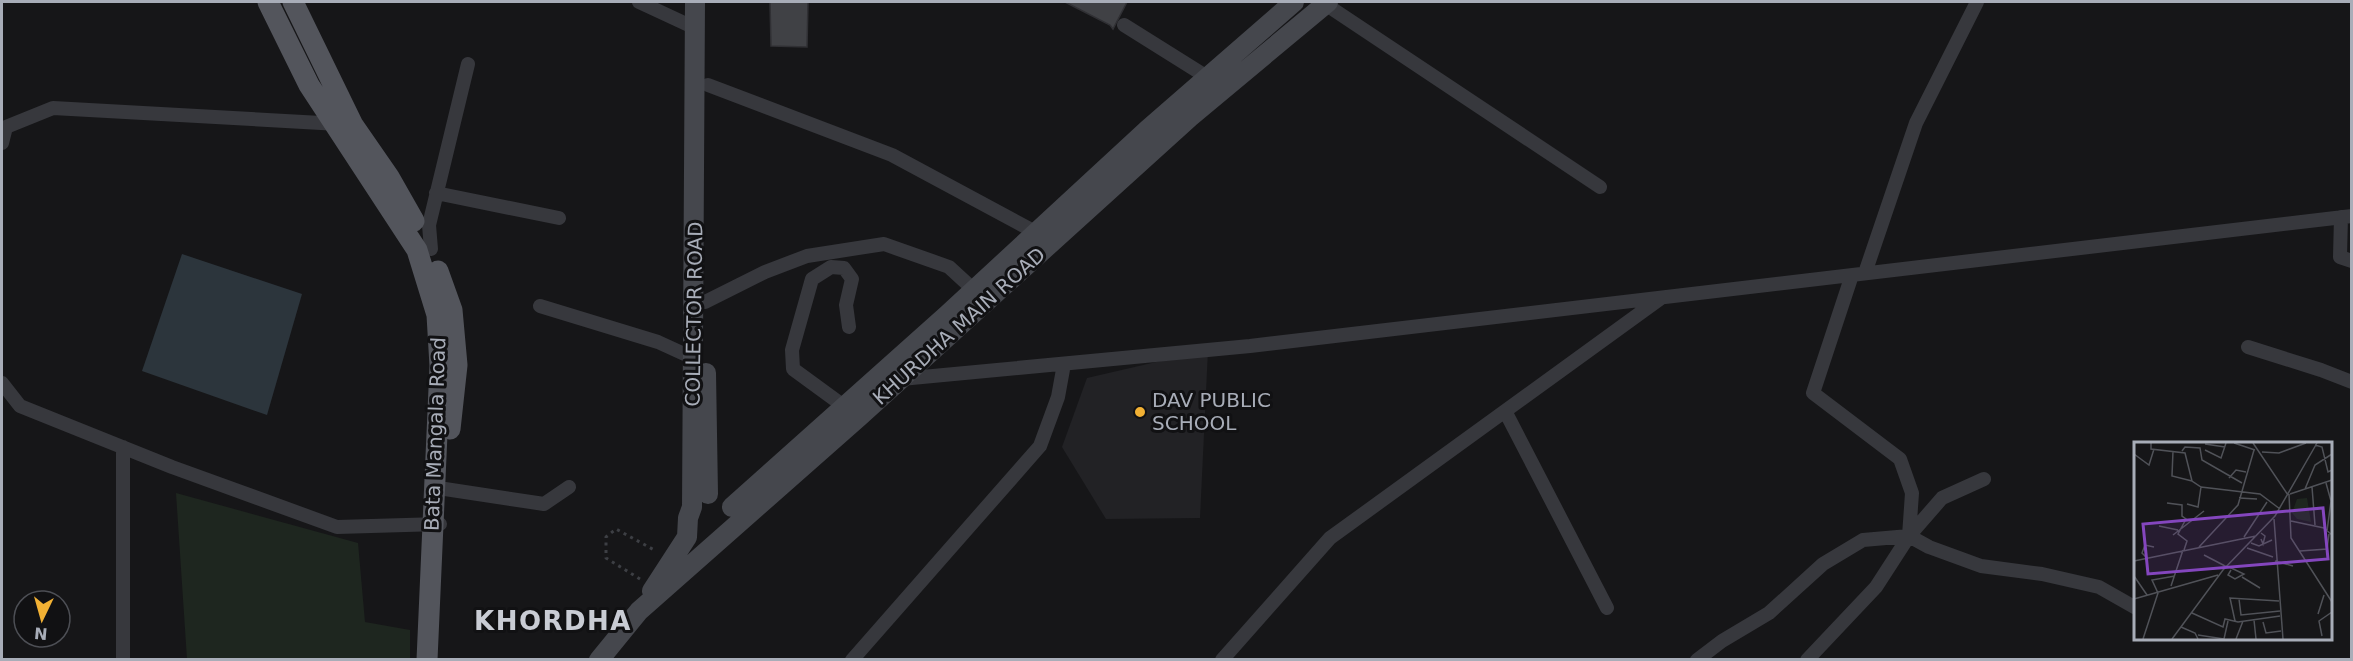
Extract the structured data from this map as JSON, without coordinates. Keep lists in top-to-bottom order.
{
  "streets": {
    "main road": ["COLLECTOR ROAD", "KHURDHA MAIN ROAD", "Bata Mangala Road"]
  },
  "crossings": [
    ["COLLECTOR ROAD", "KHURDHA MAIN ROAD"]
  ],
  "districts": ["KHORDHA"],
  "places": ["DAV PUBLIC SCHOOL"],
  "north": "bottom"
}
